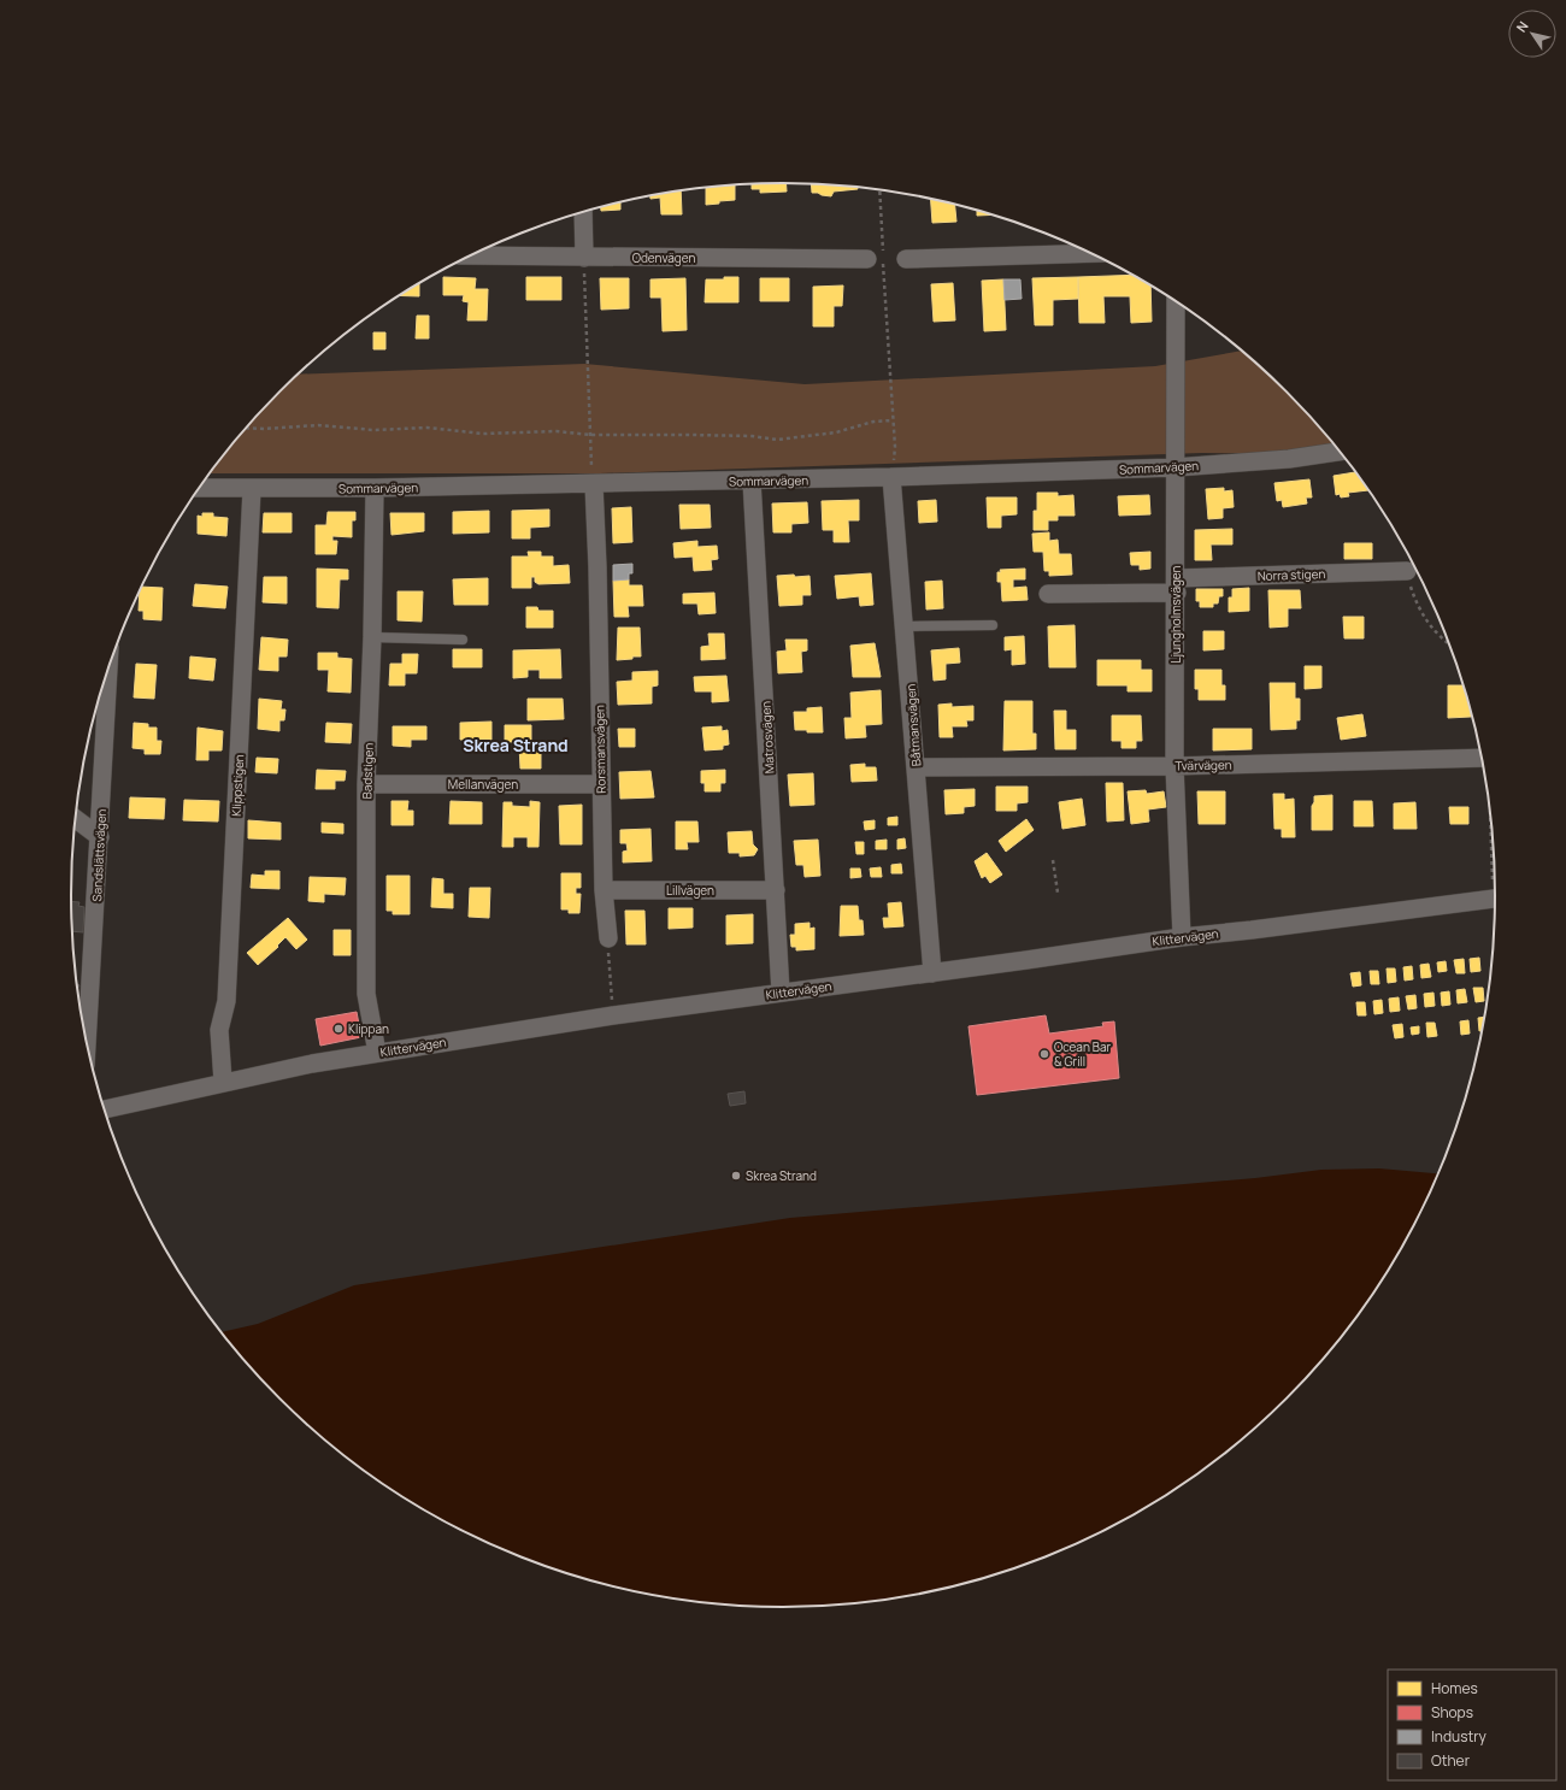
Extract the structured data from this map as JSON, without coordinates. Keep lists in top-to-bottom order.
{
  "streets": {
    "street": [
      "Odenvägen",
      "Sommarvägen",
      "Norra stigen",
      "Ljungholmsvägen",
      "Båtmansvägen",
      "Matrosvägen",
      "Rorsmansvägen",
      "Tvärvägen",
      "Badstigen",
      "Mellanvägen",
      "Klippstigen",
      "Sandslättsvägen",
      "Lillvägen",
      "Klittervägen"
    ]
  },
  "crossings": [
    ["Sommarvägen", "Ljungholmsvägen"],
    ["Sommarvägen", "Båtmansvägen"],
    ["Sommarvägen", "Matrosvägen"],
    ["Sommarvägen", "Rorsmansvägen"],
    ["Sommarvägen", "Badstigen"],
    ["Sommarvägen", "Klippstigen"],
    ["Norra stigen", "Ljungholmsvägen"],
    ["Ljungholmsvägen", "Tvärvägen"],
    ["Ljungholmsvägen", "Klittervägen"],
    ["Båtmansvägen", "Tvärvägen"],
    ["Båtmansvägen", "Klittervägen"],
    ["Matrosvägen", "Lillvägen"],
    ["Matrosvägen", "Klittervägen"],
    ["Rorsmansvägen", "Mellanvägen"],
    ["Rorsmansvägen", "Lillvägen"],
    ["Badstigen", "Mellanvägen"],
    ["Badstigen", "Klittervägen"],
    ["Klippstigen", "Klittervägen"]
  ],
  "districts": ["Skrea Strand"],
  "places": ["Klippan", "Ocean Bar & Grill", "Skrea Strand"],
  "legend": [
    "Homes",
    "Shops",
    "Industry",
    "Other"
  ],
  "north": "top left"
}
